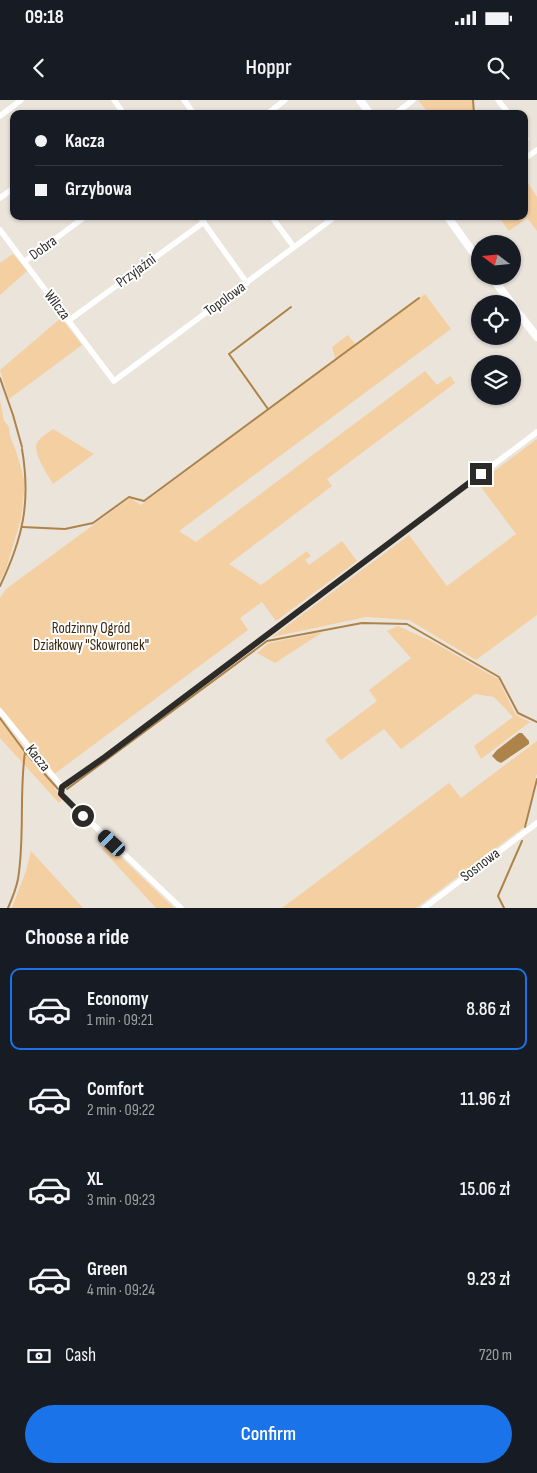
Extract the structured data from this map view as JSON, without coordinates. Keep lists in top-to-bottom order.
{
  "streets": {
    "street": [
      "Dobra",
      "Przyjaźni",
      "Topolowa",
      "Wilcza",
      "Kacza",
      "Sosnowa"
    ]
  },
  "crossings": [
    ["Dobra", "Wilcza"],
    ["Przyjaźni", "Wilcza"],
    ["Topolowa", "Wilcza"]
  ],
  "parks": ["Rodzinny Ogród Działkowy \"Skowronek\""],
  "north": "left",
  "page": {
    "status": "09:18",
    "header": "Hoppr",
    "banner": ["Kacza", "Grzybowa"],
    "heading": "Choose a ride",
    "list": [
      {
        "name": "Economy",
        "note": "1 min · 09:21",
        "value": "8.86 zł"
      },
      {
        "name": "Comfort",
        "note": "2 min · 09:22",
        "value": "11.96 zł"
      },
      {
        "name": "XL",
        "note": "3 min · 09:23",
        "value": "15.06 zł"
      },
      {
        "name": "Green",
        "note": "4 min · 09:24",
        "value": "9.23 zł"
      }
    ],
    "pay": ["Cash", "720 m"],
    "buttons": "Confirm"
  }
}
